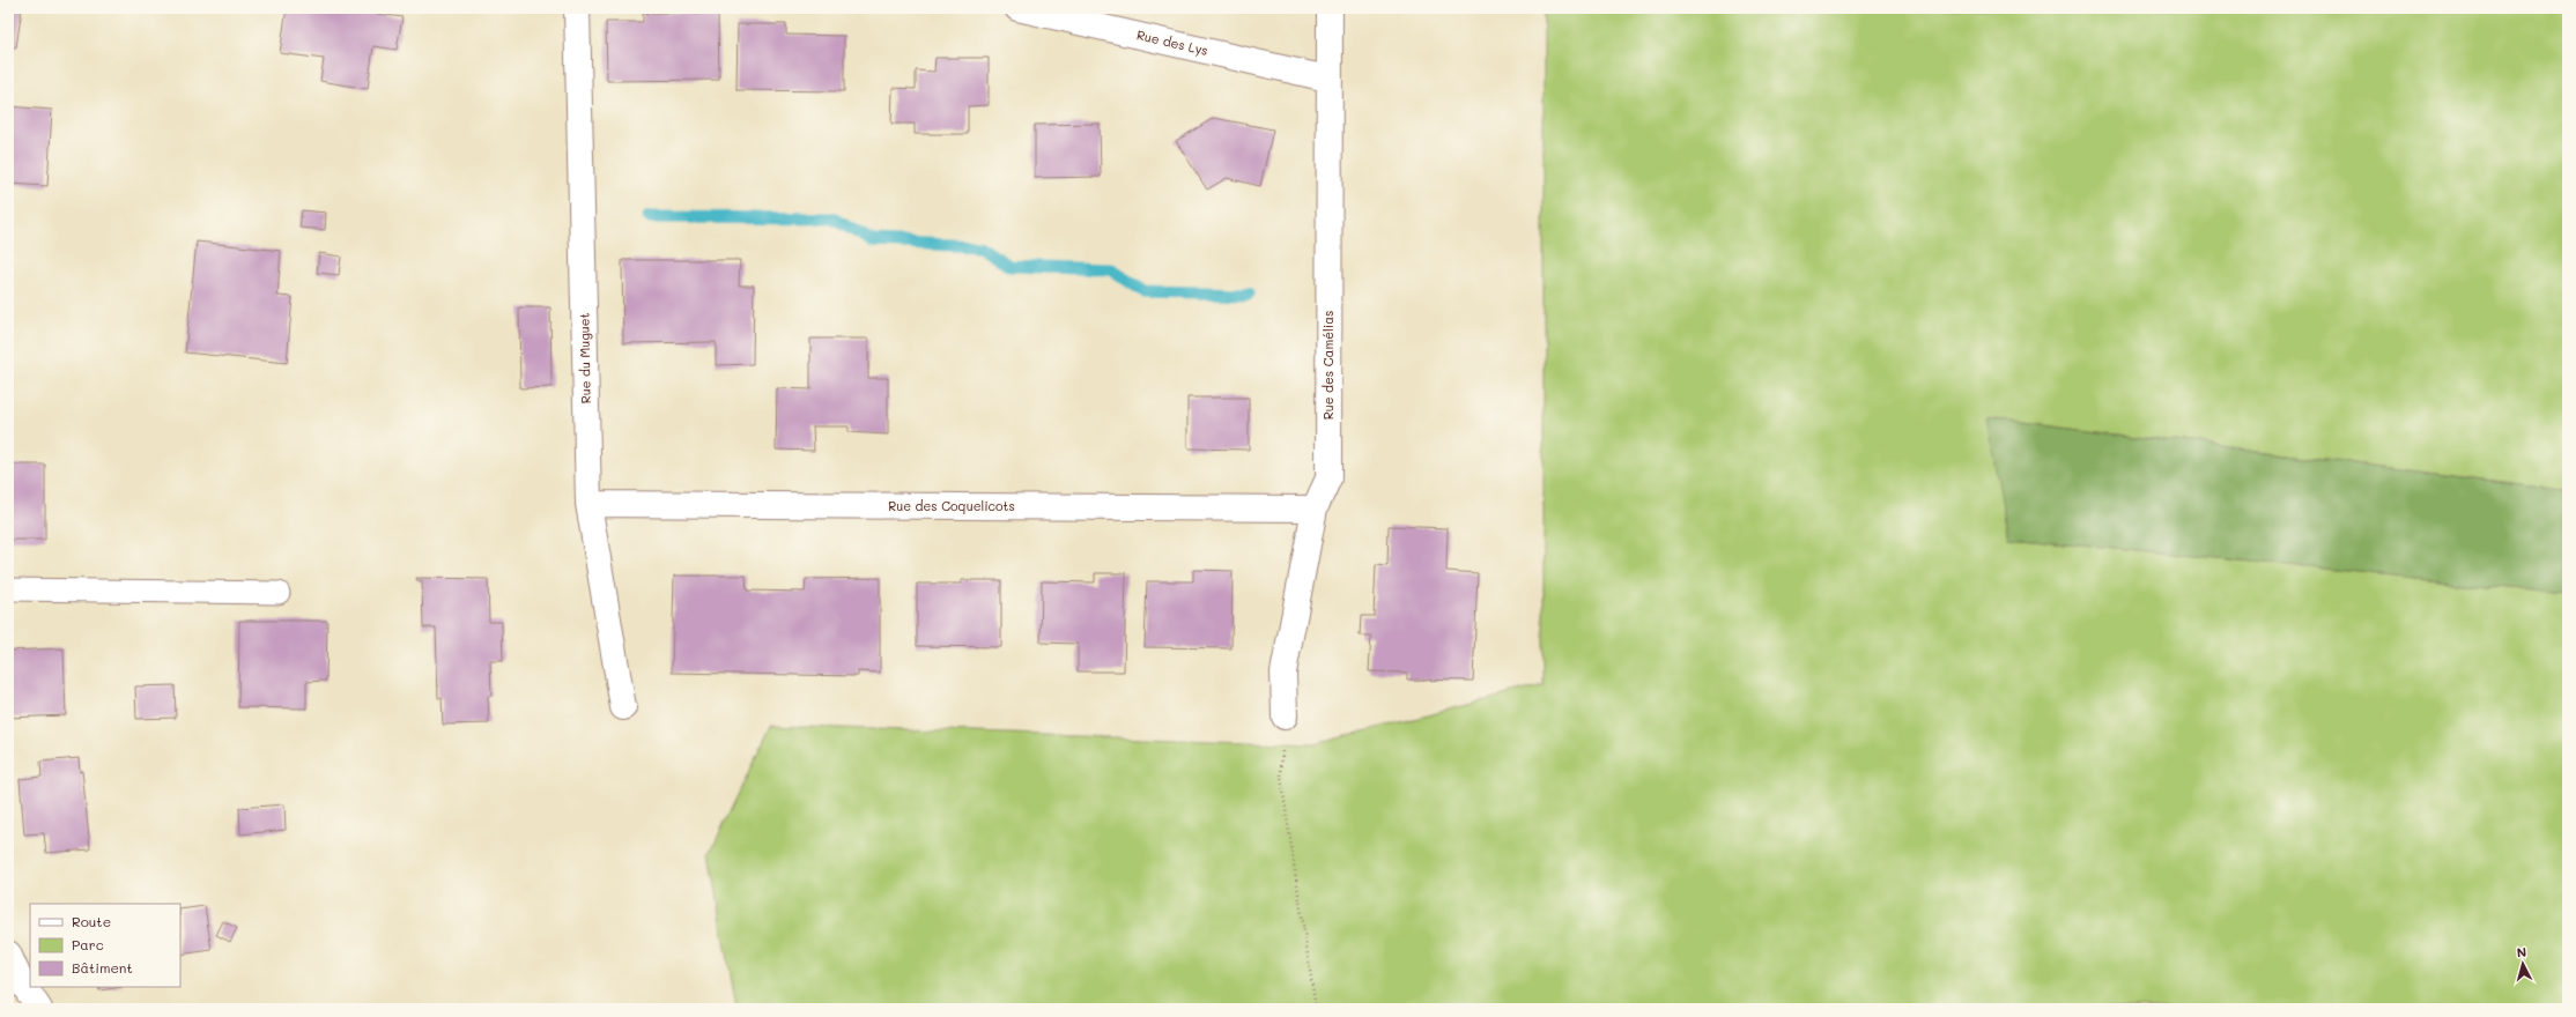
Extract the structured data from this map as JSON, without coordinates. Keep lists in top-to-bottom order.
{
  "streets": {
    "street": [
      "Rue des Lys",
      "Rue du Muguet",
      "Rue des Camélias",
      "Rue des Coquelicots"
    ]
  },
  "crossings": [
    ["Rue des Lys", "Rue des Camélias"],
    ["Rue du Muguet", "Rue des Coquelicots"],
    ["Rue des Camélias", "Rue des Coquelicots"]
  ],
  "legend": ["Route", "Parc", "Bâtiment"],
  "north": "top"
}
